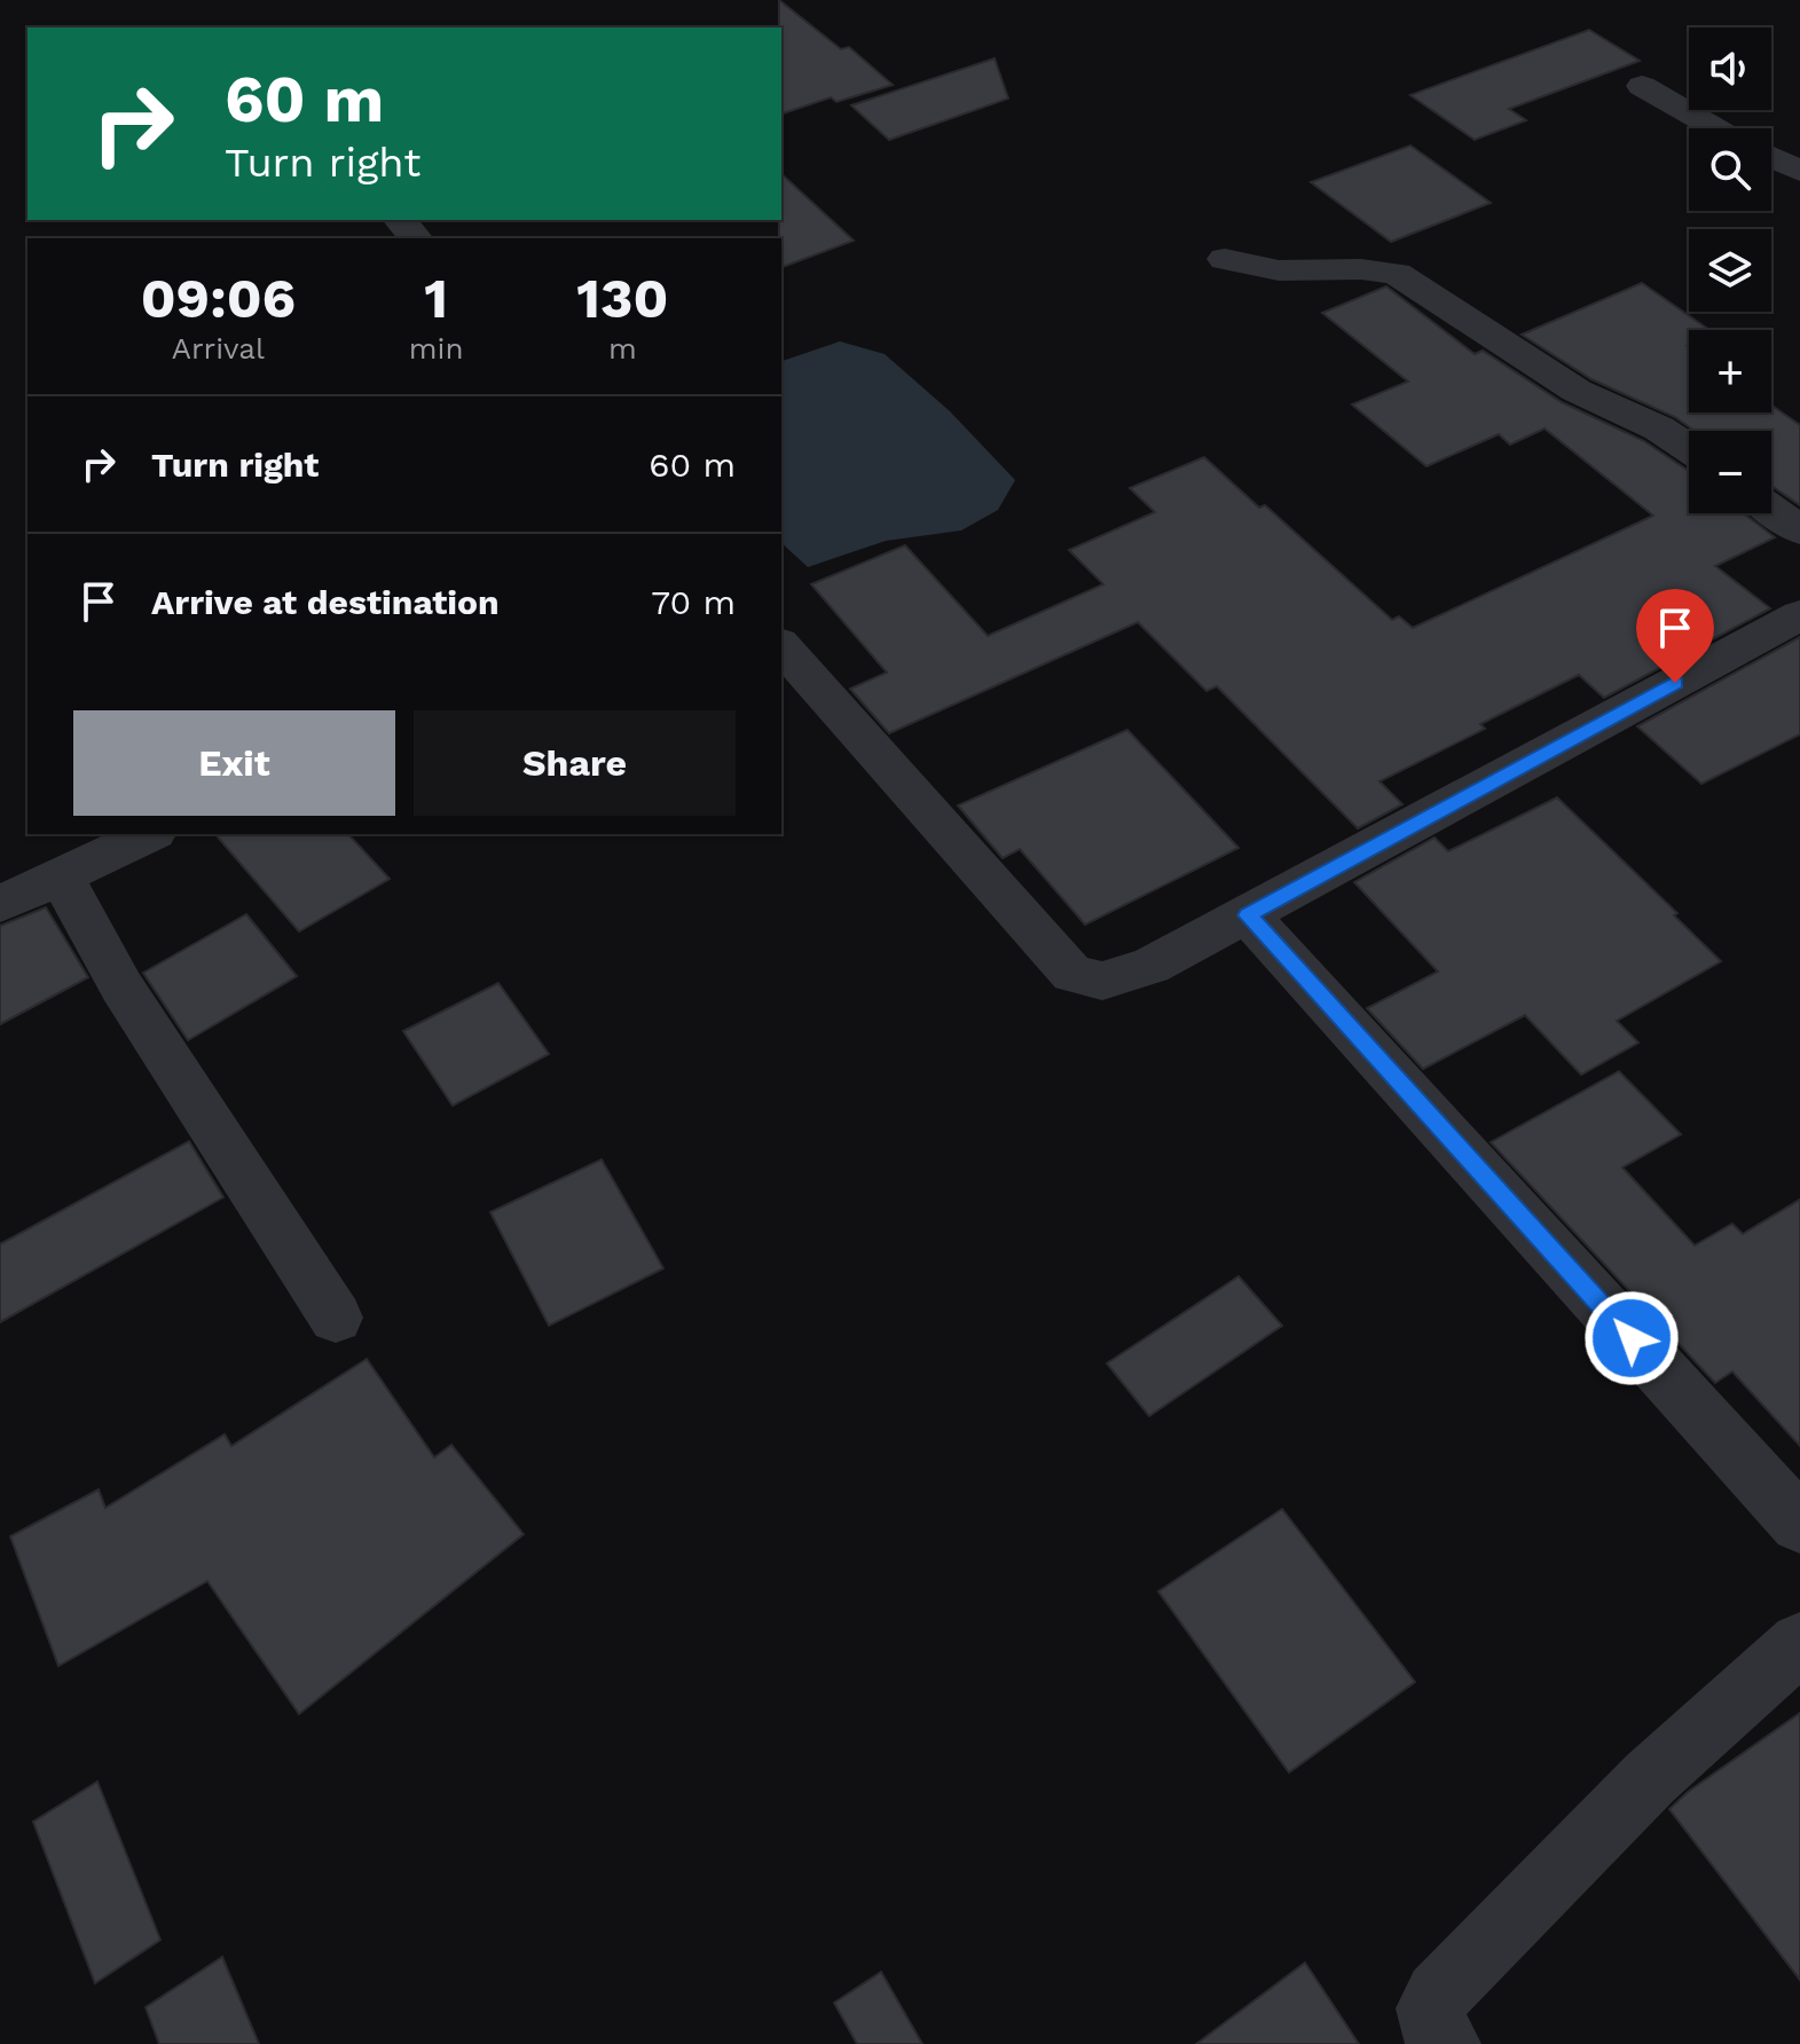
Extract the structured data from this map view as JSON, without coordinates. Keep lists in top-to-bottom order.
{
  "page": {
    "map_buttons": ["+", "−"],
    "turn": ["60 m", "Turn right"],
    "eta": [
      "09:06",
      "Arrival",
      "1",
      "min",
      "130",
      "m"
    ],
    "list": [
      {
        "name": "Turn right",
        "value": "60 m"
      },
      {
        "name": "Arrive at destination",
        "value": "70 m"
      }
    ],
    "buttons": ["Exit", "Share"]
  }
}
